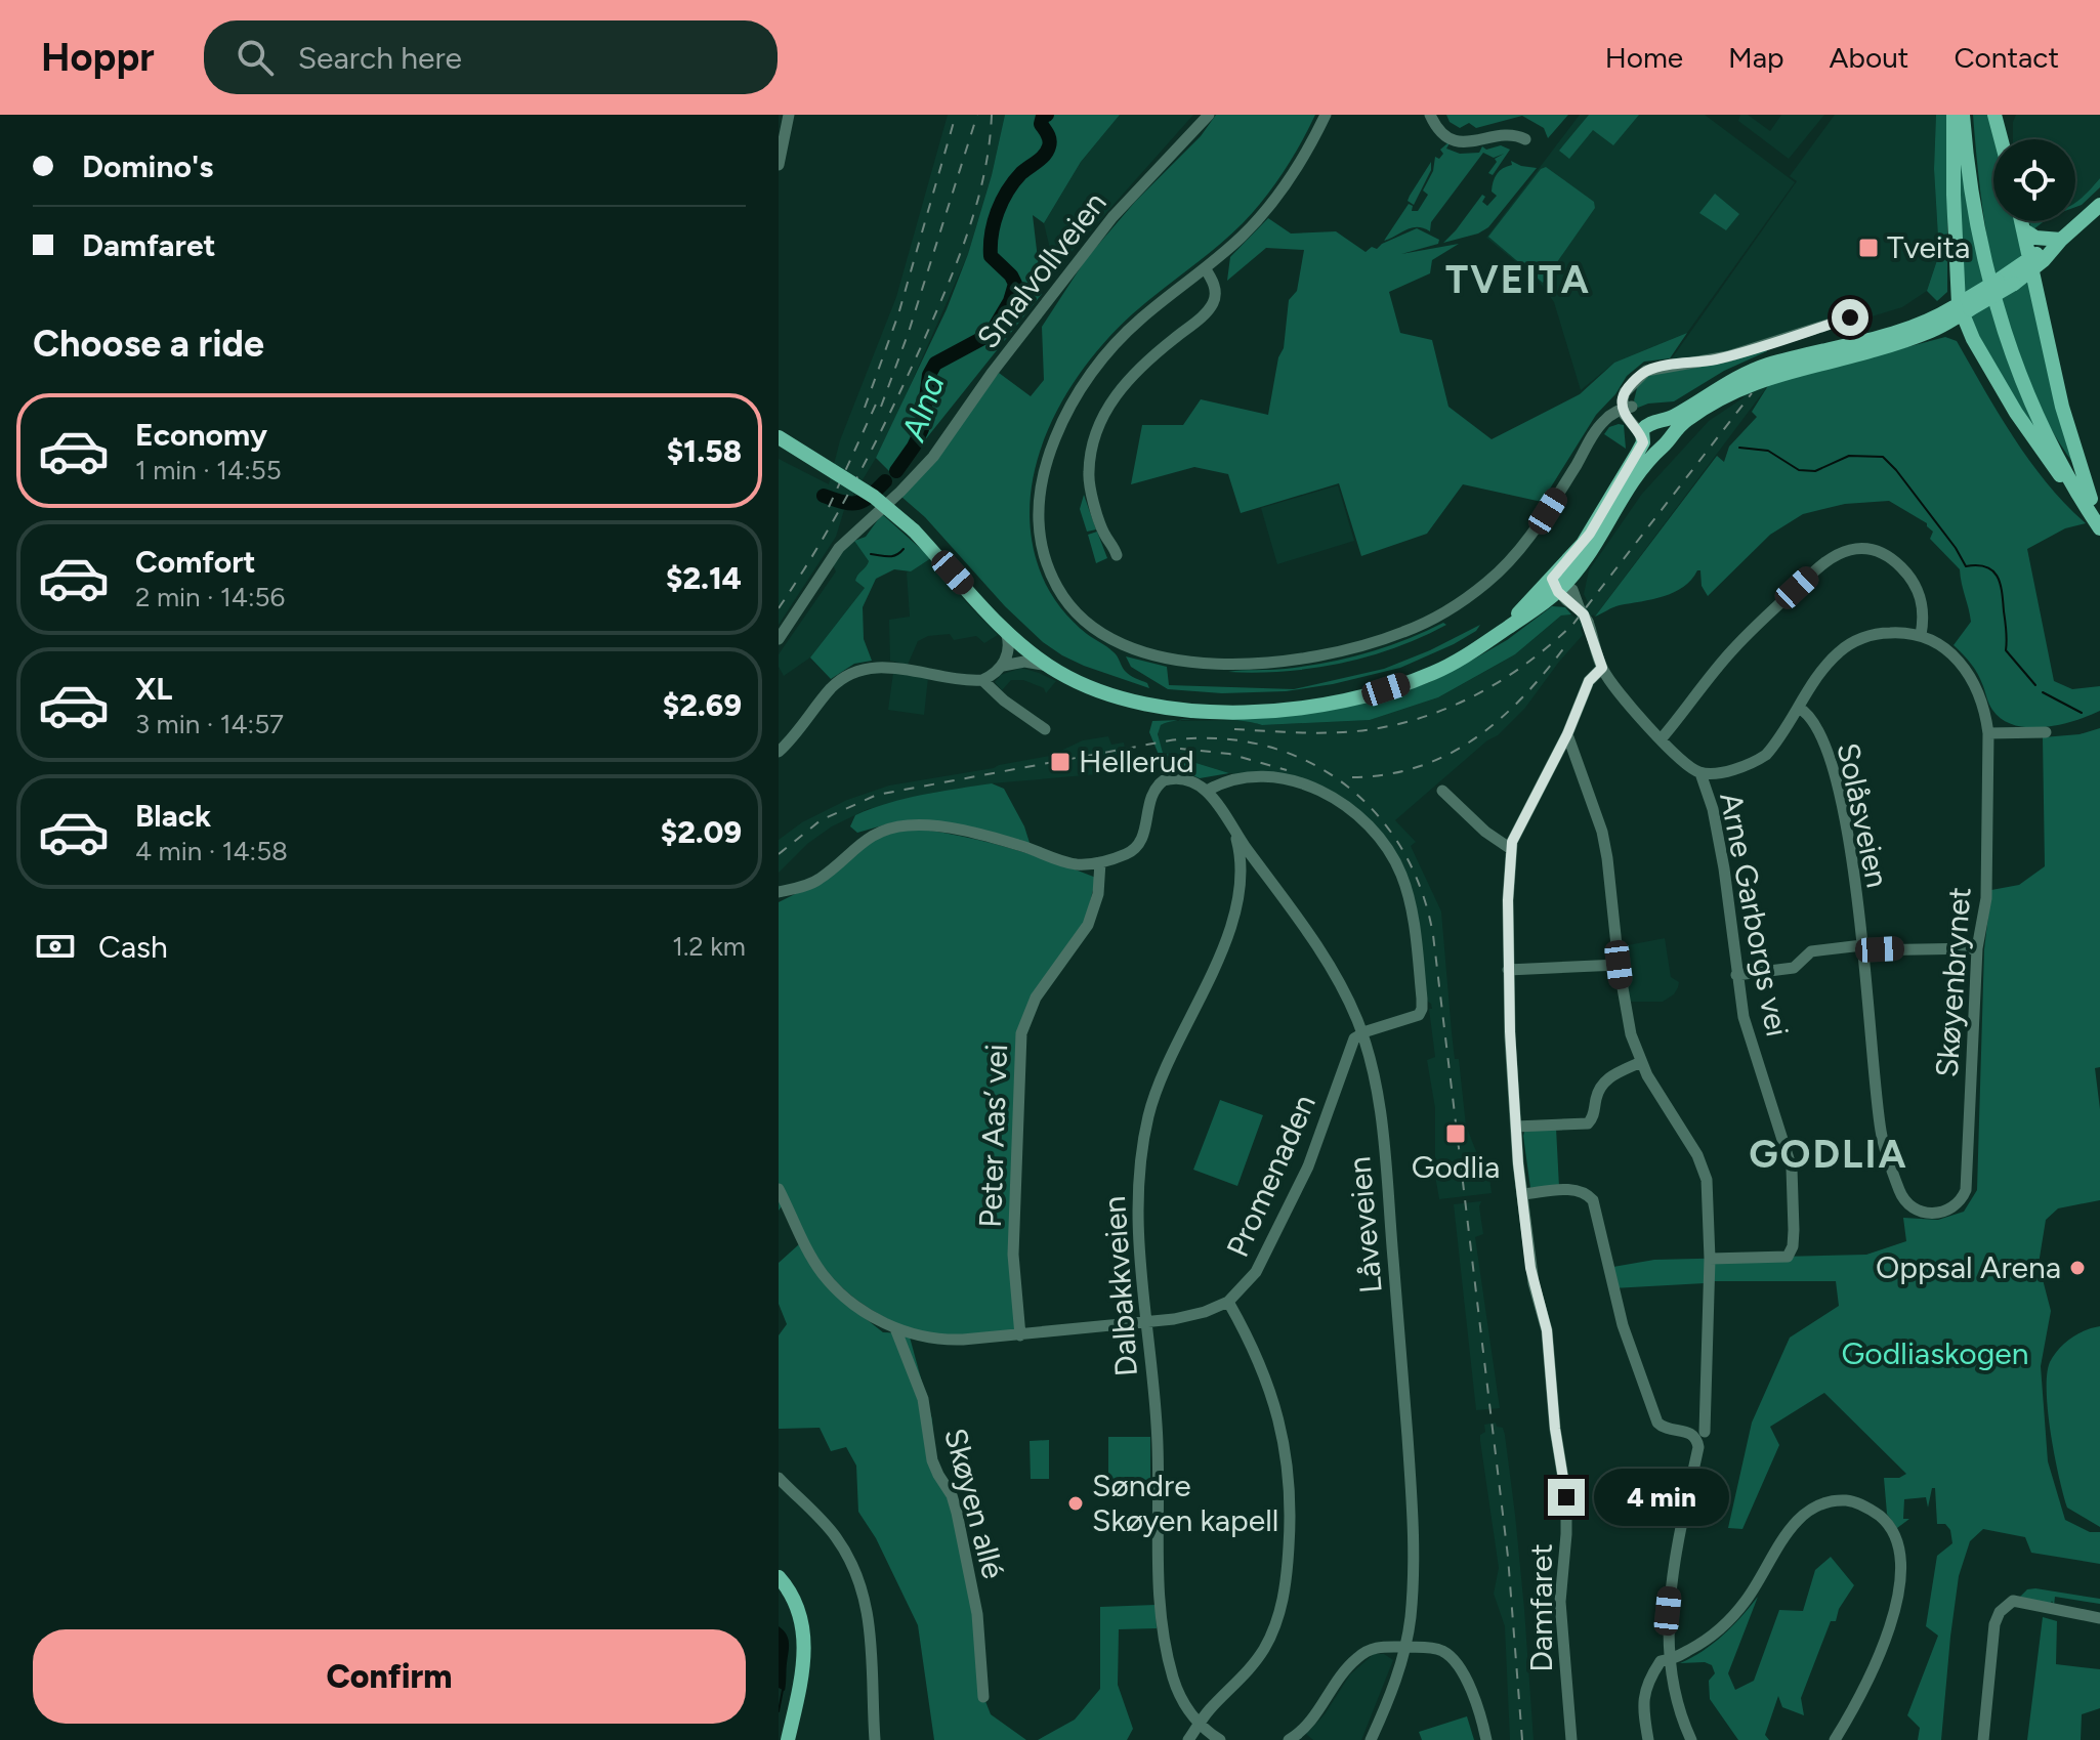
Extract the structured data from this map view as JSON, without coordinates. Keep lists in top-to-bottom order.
{
  "streets": {
    "street": [
      "Smalvollveien",
      "Solåsveien",
      "Arne Garborgs vei",
      "Skøyenbrynet",
      "Peter Aas’ vei",
      "Promenaden",
      "Låveveien",
      "Dalbakkveien",
      "Skøyen allé",
      "Damfaret"
    ]
  },
  "crossings": [
    ["Solåsveien", "Skøyenbrynet"],
    ["Peter Aas’ vei", "Promenaden"],
    ["Promenaden", "Låveveien"],
    ["Promenaden", "Dalbakkveien"],
    ["Promenaden", "Skøyen allé"],
    ["Låveveien", "Dalbakkveien"]
  ],
  "districts": ["TVEITA", "GODLIA"],
  "water": ["Alna"],
  "parks": ["Godliaskogen"],
  "places": {
    "transit": ["Tveita", "Hellerud", "Godlia"],
    "other": ["Oppsal Arena", "Søndre Skøyen kapell"]
  },
  "page": {
    "header": "Hoppr",
    "search": "Search here",
    "nav": [
      "Home",
      "Map",
      "About",
      "Contact"
    ],
    "banner": ["Domino's", "Damfaret"],
    "heading": "Choose a ride",
    "list": [
      {
        "name": "Economy",
        "note": "1 min · 14:55",
        "value": "$1.58"
      },
      {
        "name": "Comfort",
        "note": "2 min · 14:56",
        "value": "$2.14"
      },
      {
        "name": "XL",
        "note": "3 min · 14:57",
        "value": "$2.69"
      },
      {
        "name": "Black",
        "note": "4 min · 14:58",
        "value": "$2.09"
      }
    ],
    "pay": ["Cash", "1.2 km"],
    "bubble": "4 min",
    "buttons": "Confirm"
  }
}
